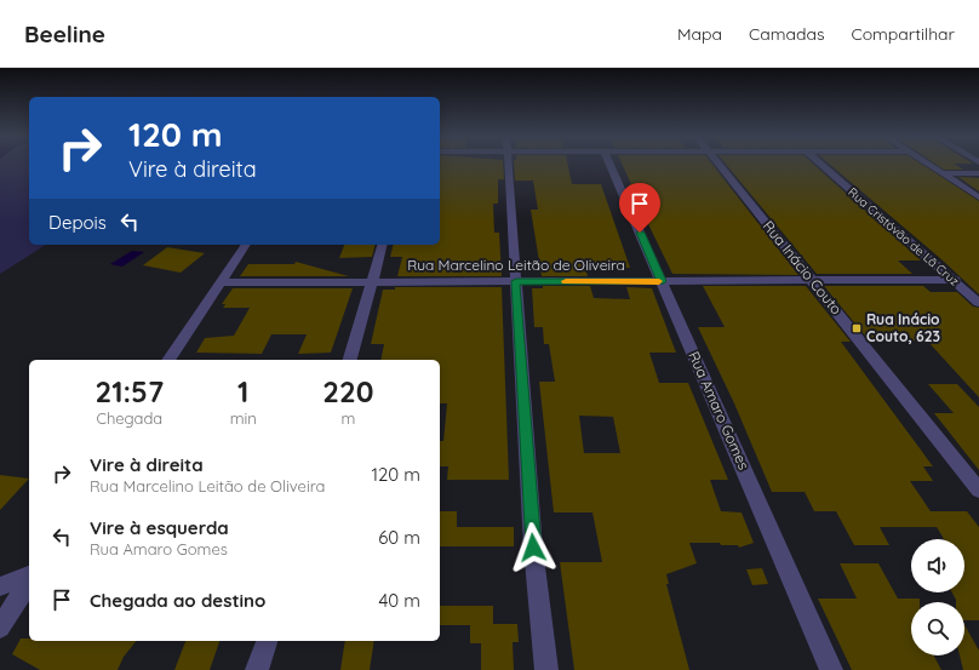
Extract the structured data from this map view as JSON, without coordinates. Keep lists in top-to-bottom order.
{
  "streets": {
    "street": [
      "Rua Cristóvão de Lã Cruz",
      "Rua Marcelino Leitão de Oliveira",
      "Rua Inácio Couto",
      "Rua Amaro Gomes"
    ]
  },
  "crossings": [
    ["Rua Cristóvão de Lã Cruz", "Rua Marcelino Leitão de Oliveira"],
    ["Rua Marcelino Leitão de Oliveira", "Rua Inácio Couto"],
    ["Rua Marcelino Leitão de Oliveira", "Rua Amaro Gomes"]
  ],
  "places": {
    "transit": ["Rua Inácio Couto, 623"]
  },
  "page": {
    "header": "Beeline",
    "nav": ["Mapa", "Camadas", "Compartilhar"],
    "turn": ["120 m", "Vire à direita"],
    "then": "Depois",
    "eta": [
      "21:57",
      "Chegada",
      "1",
      "min",
      "220",
      "m"
    ],
    "list": [
      {
        "name": "Vire à direita",
        "note": "Rua Marcelino Leitão de Oliveira",
        "value": "120 m"
      },
      {
        "name": "Vire à esquerda",
        "note": "Rua Amaro Gomes",
        "value": "60 m"
      },
      {
        "name": "Chegada ao destino",
        "value": "40 m"
      }
    ]
  }
}
